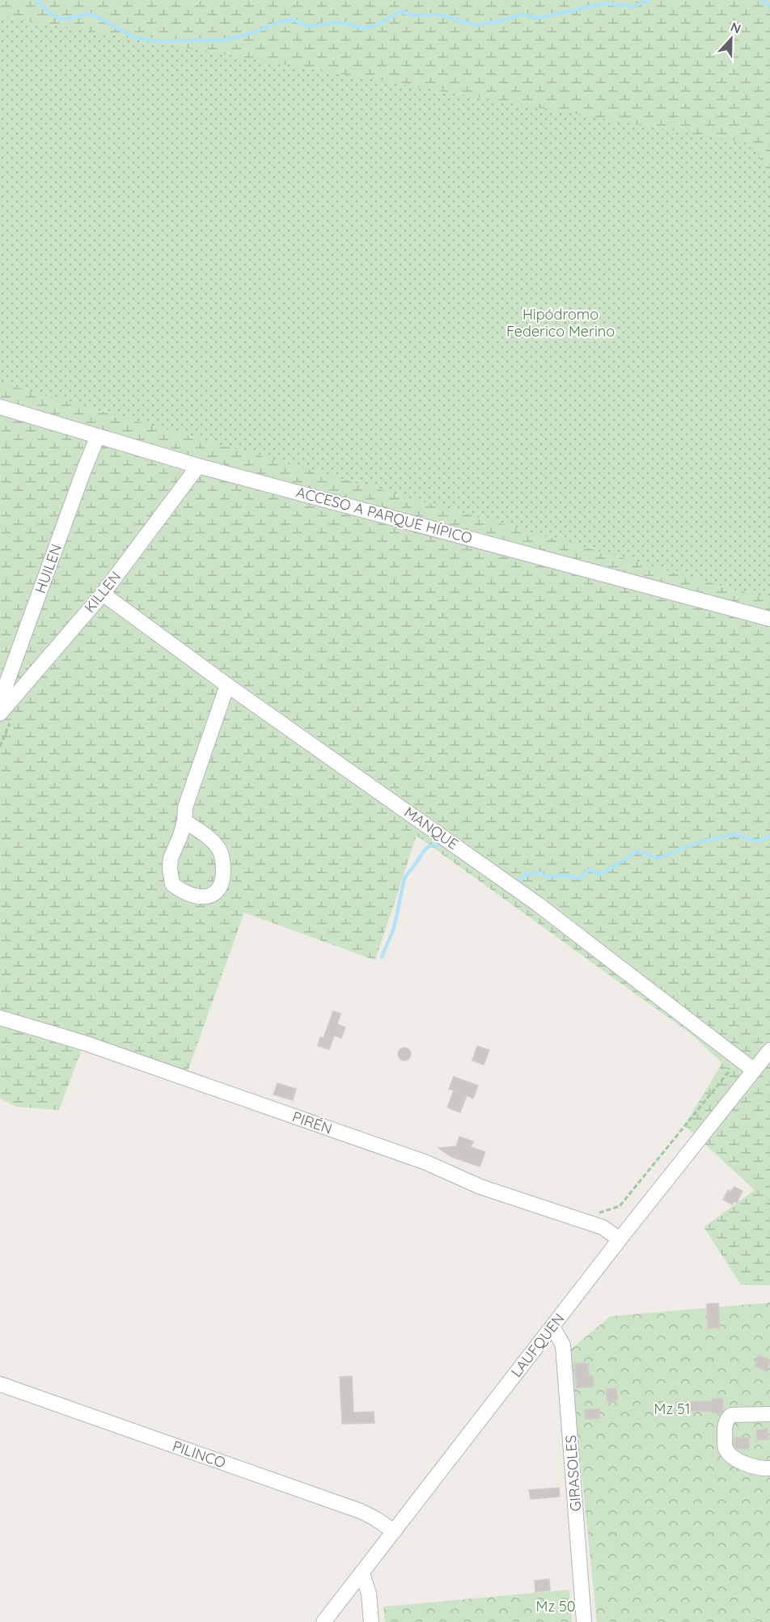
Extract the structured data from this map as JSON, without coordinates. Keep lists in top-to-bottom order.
{
  "streets": {
    "street": [
      "ACCESO A PARQUE HÍPICO",
      "HUILEN",
      "KILLEN",
      "MANQUE",
      "PIRÉN",
      "LAUFQUEN",
      "PILINCO",
      "GIRASOLES"
    ]
  },
  "crossings": [
    ["ACCESO A PARQUE HÍPICO", "HUILEN"],
    ["ACCESO A PARQUE HÍPICO", "KILLEN"],
    ["KILLEN", "MANQUE"],
    ["MANQUE", "LAUFQUEN"],
    ["PIRÉN", "LAUFQUEN"],
    ["LAUFQUEN", "PILINCO"],
    ["LAUFQUEN", "GIRASOLES"]
  ],
  "parks": ["Hipódromo Federico Merino", "Mz 51", "Mz 50"],
  "north": "top"
}
